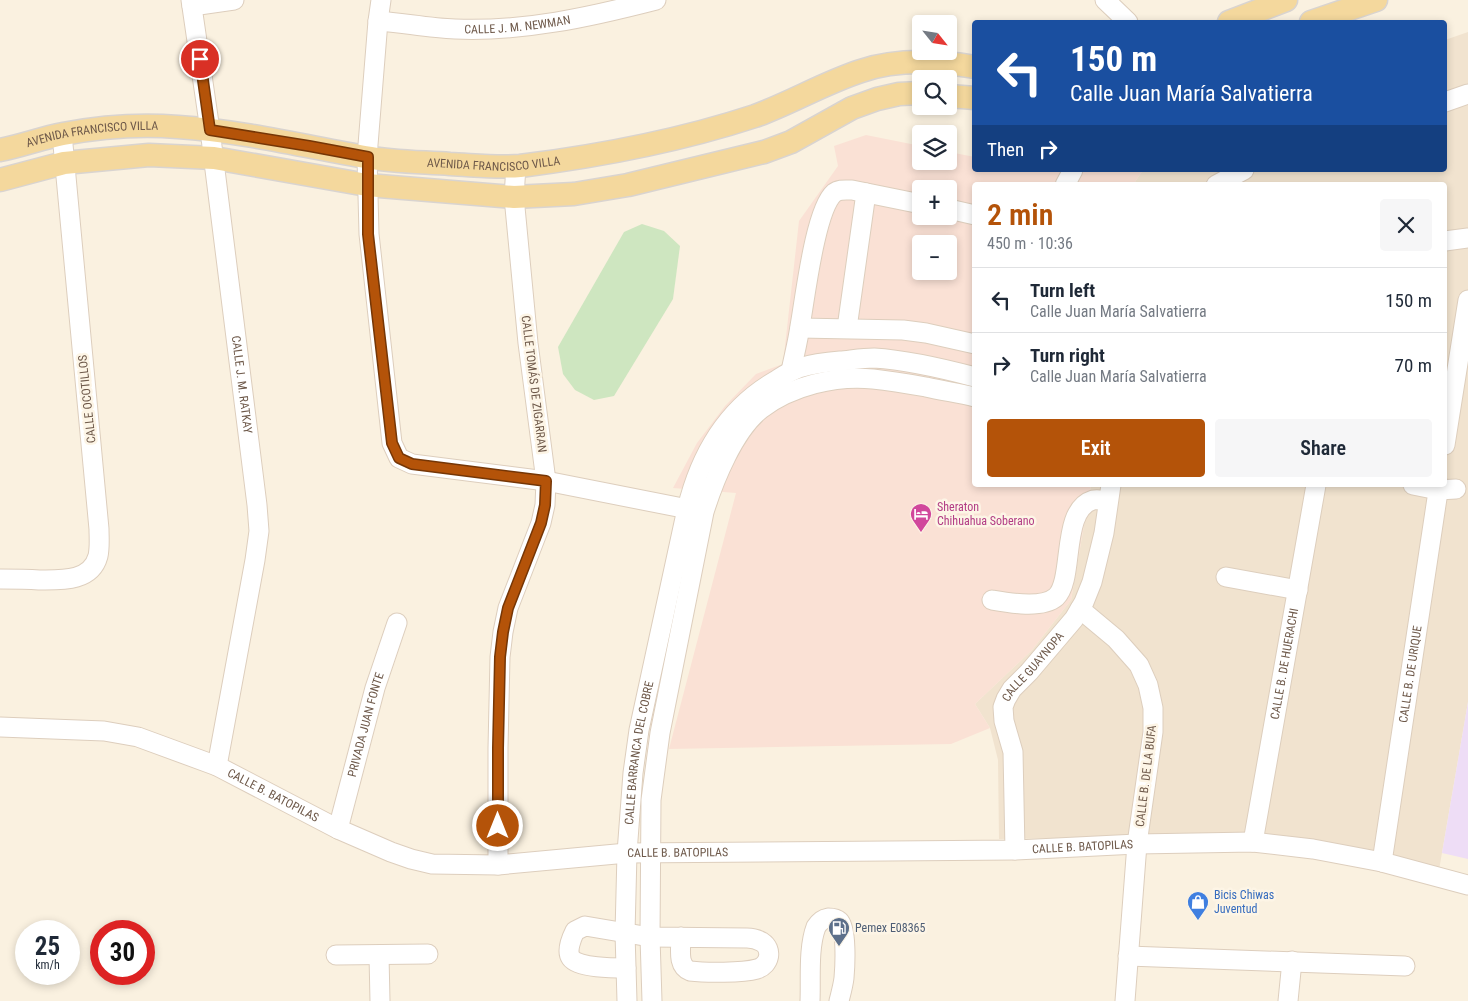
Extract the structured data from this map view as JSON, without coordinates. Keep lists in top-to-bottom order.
{
  "streets": {
    "main road": ["AVENIDA FRANCISCO VILLA"],
    "street": [
      "CALLE J. M. NEWMAN",
      "CALLE J. M. RATKAY",
      "CALLE TOMÁS DE ZIGARRAN",
      "CALLE OCOTILLOS",
      "CALLE B. DE HUERACHI",
      "CALLE GUAYNOPA",
      "CALLE B. DE URIQUE",
      "PRIVADA JUAN FONTE",
      "CALLE BARRANCA DEL COBRE",
      "CALLE B. DE LA BUFA",
      "CALLE B. BATOPILAS"
    ]
  },
  "crossings": [
    ["AVENIDA FRANCISCO VILLA", "CALLE J. M. RATKAY"],
    ["AVENIDA FRANCISCO VILLA", "CALLE TOMÁS DE ZIGARRAN"],
    ["AVENIDA FRANCISCO VILLA", "CALLE OCOTILLOS"],
    ["CALLE J. M. RATKAY", "CALLE B. BATOPILAS"],
    ["CALLE TOMÁS DE ZIGARRAN", "CALLE B. BATOPILAS"],
    ["CALLE B. DE HUERACHI", "CALLE B. BATOPILAS"],
    ["CALLE GUAYNOPA", "CALLE B. DE LA BUFA"],
    ["CALLE GUAYNOPA", "CALLE B. BATOPILAS"],
    ["CALLE B. DE URIQUE", "CALLE B. BATOPILAS"],
    ["PRIVADA JUAN FONTE", "CALLE B. BATOPILAS"],
    ["CALLE BARRANCA DEL COBRE", "CALLE B. BATOPILAS"],
    ["CALLE B. DE LA BUFA", "CALLE B. BATOPILAS"]
  ],
  "places": {
    "hotel": ["Sheraton Chihuahua Soberano"],
    "shop": ["Bicis Chiwas Juventud"],
    "fuel station": ["Pemex E08365"]
  },
  "north": "bottom right",
  "page": {
    "map_buttons": ["+", "−"],
    "turn": ["150 m", "Calle Juan María Salvatierra"],
    "then": "Then",
    "heading": ["2 min", "450 m · 10:36"],
    "list": [
      {
        "name": "Turn left",
        "note": "Calle Juan María Salvatierra",
        "value": "150 m"
      },
      {
        "name": "Turn right",
        "note": "Calle Juan María Salvatierra",
        "value": "70 m"
      }
    ],
    "buttons": ["Exit", "Share"],
    "speed": "25 km/h",
    "limit": "30"
  }
}
